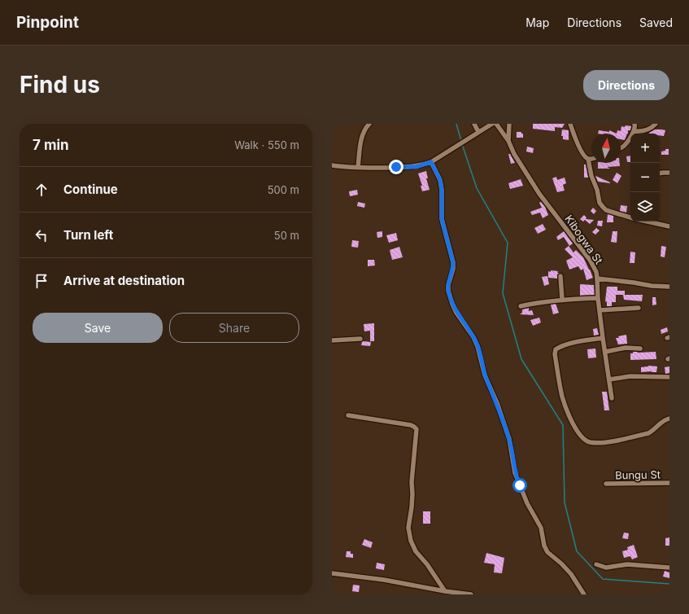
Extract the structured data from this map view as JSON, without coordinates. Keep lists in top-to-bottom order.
{
  "streets": {
    "street": ["Kibogwa St", "Bungu St"]
  },
  "north": "top",
  "page": {
    "header": "Pinpoint",
    "nav": ["Map", "Directions", "Saved"],
    "buttons": [
      "Directions",
      ["Save", "Share"]
    ],
    "title": "Find us",
    "heading": ["7 min", "Walk · 550 m"],
    "map_buttons": ["+", "−"],
    "list": [
      ["Continue", "500 m"],
      ["Turn left", "50 m"],
      "Arrive at destination"
    ]
  }
}
